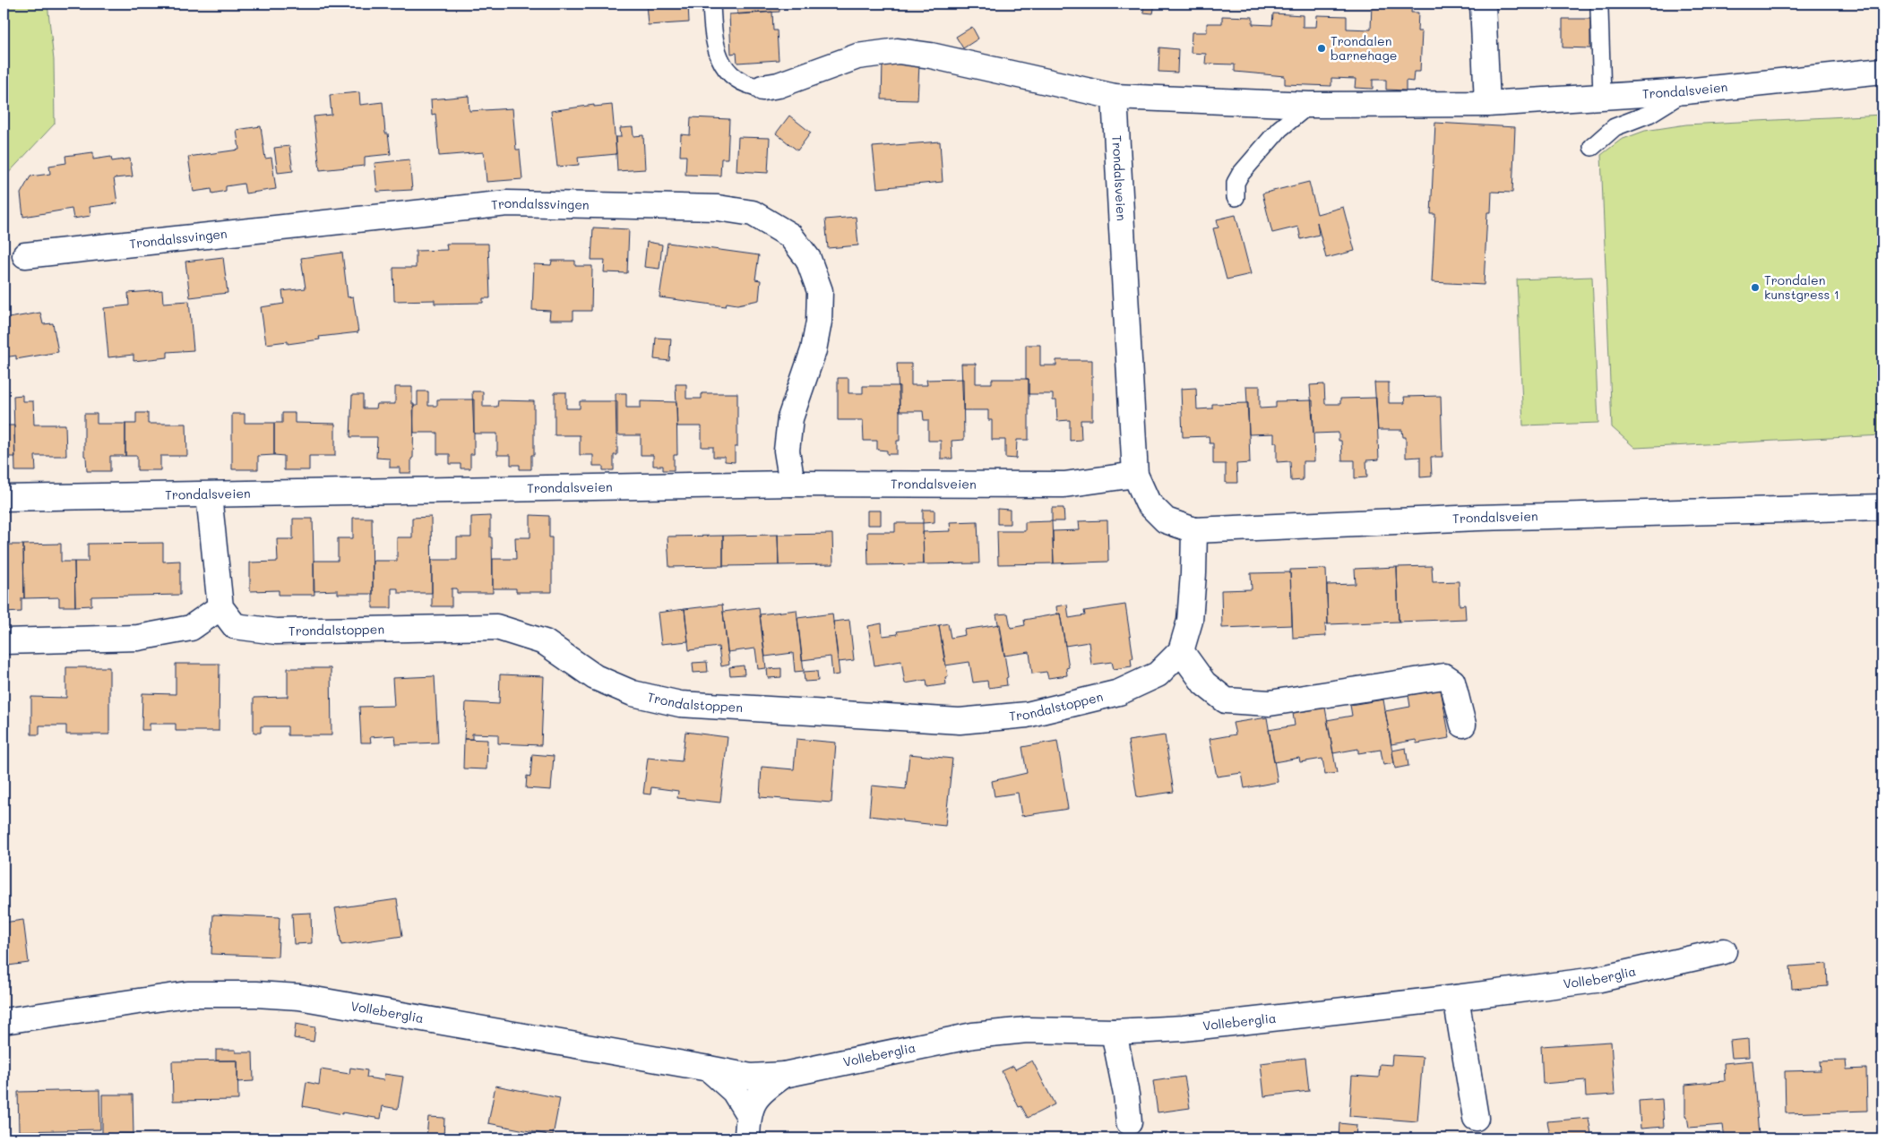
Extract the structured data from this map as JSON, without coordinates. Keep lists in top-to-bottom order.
{
  "streets": {
    "street": [
      "Trondalsveien",
      "Trondalssvingen",
      "Trondalstoppen",
      "Volleberglia"
    ]
  },
  "crossings": [
    ["Trondalsveien", "Trondalssvingen"],
    ["Trondalsveien", "Trondalstoppen"]
  ],
  "places": ["Trondalen barnehage", "Trondalen kunstgress 1"]
}
